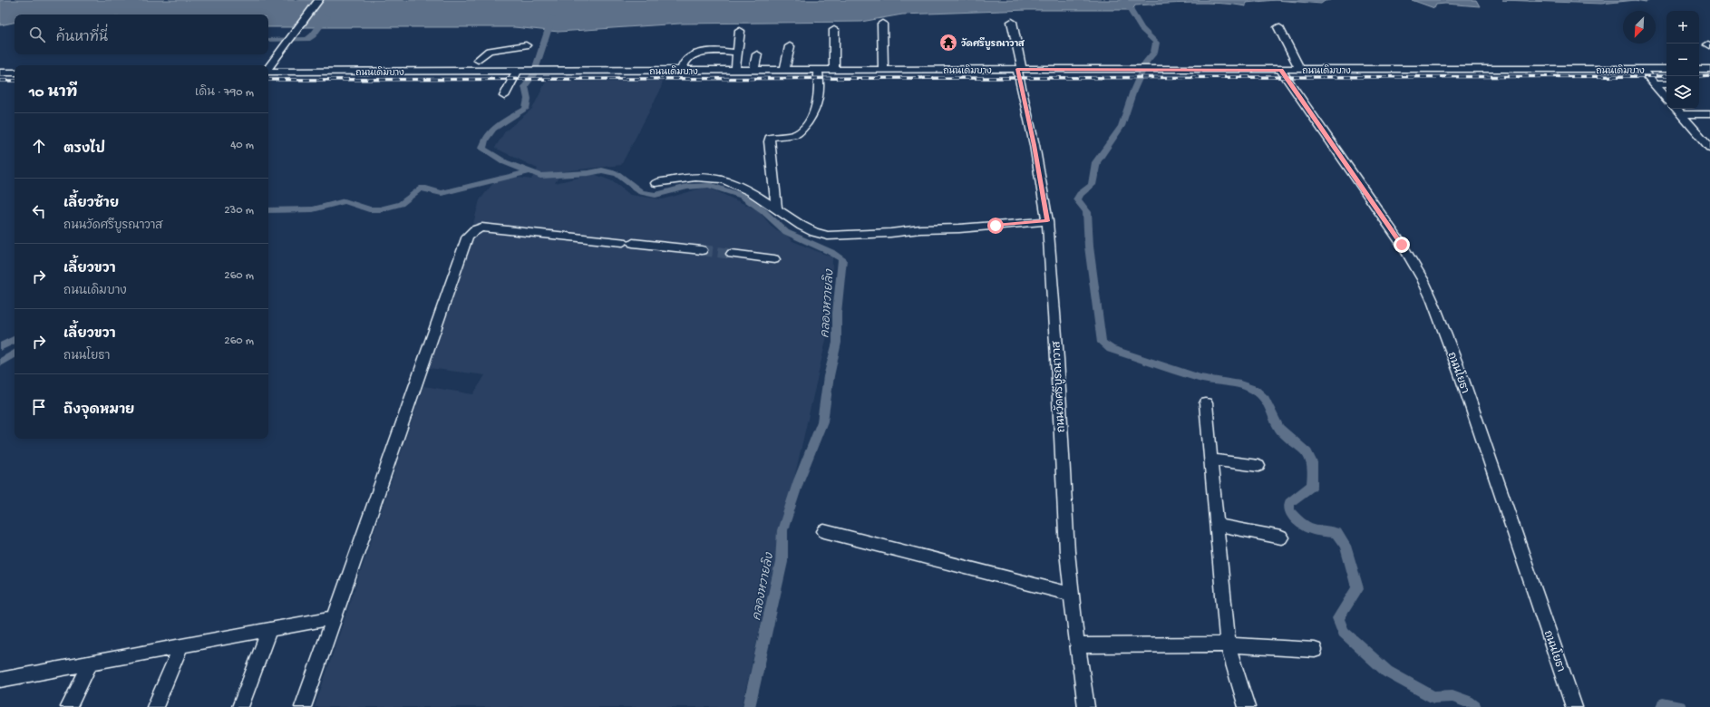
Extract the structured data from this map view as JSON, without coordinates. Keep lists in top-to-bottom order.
{
  "streets": {
    "street": ["ถนนเดิมบาง", "ถนนโยธา", "ถนนวัดศรีบูรณาวาส"]
  },
  "crossings": [
    ["ถนนเดิมบาง", "ถนนโยธา"],
    ["ถนนเดิมบาง", "ถนนวัดศรีบูรณาวาส"]
  ],
  "water": ["คลองหวายลิง"],
  "places": {
    "temple": ["วัดศรีบูรณาวาส"]
  },
  "north": "bottom left",
  "page": {
    "map_buttons": ["+", "−"],
    "search": "ค้นหาที่นี่",
    "heading": ["10 นาที", "เดิน · 790 m"],
    "list": [
      ["ตรงไป", "40 m"],
      ["เลี้ยวซ้าย", "ถนนวัดศรีบูรณาวาส", "230 m"],
      ["เลี้ยวขวา", "ถนนเดิมบาง", "260 m"],
      ["เลี้ยวขวา", "ถนนโยธา", "260 m"],
      "ถึงจุดหมาย"
    ]
  }
}
